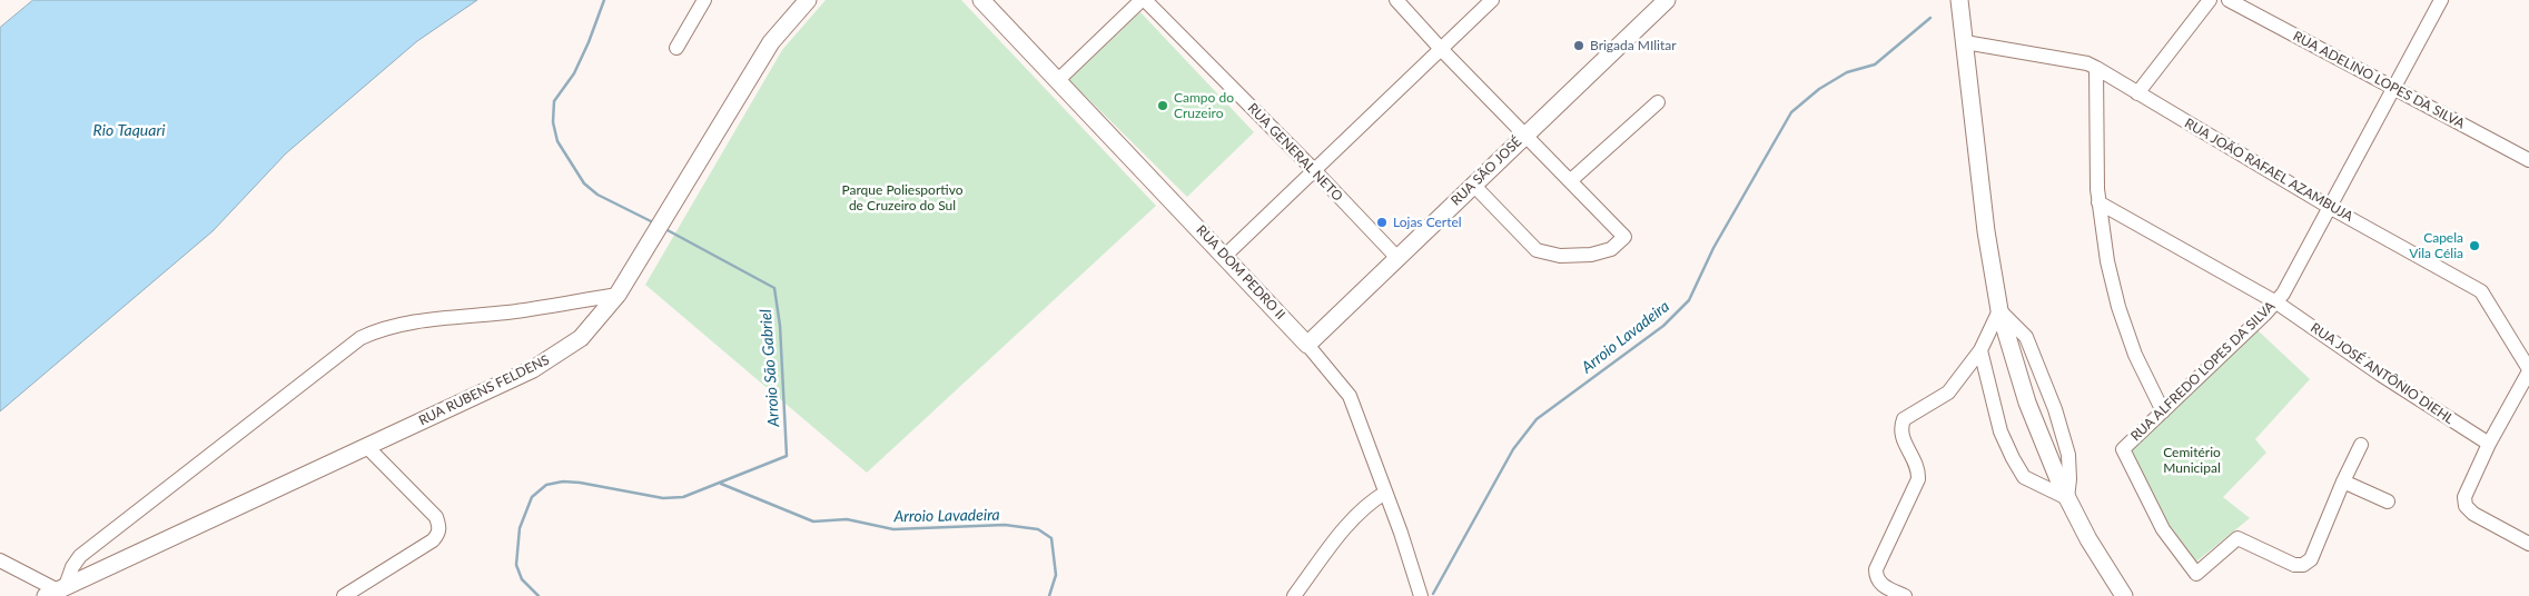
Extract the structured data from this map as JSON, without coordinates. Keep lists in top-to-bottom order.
{
  "streets": {
    "main road": ["RUA SÃO JOSÉ", "RUA DOM PEDRO II", "RUA RUBENS FELDENS"],
    "street": [
      "RUA ADELINO LOPES DA SILVA",
      "RUA GENERAL NETO",
      "RUA JOÃO RAFAEL AZAMBUJA",
      "RUA ALFREDO LOPES DA SILVA",
      "RUA JOSÉ ANTÔNIO DIEHL"
    ]
  },
  "crossings": [
    ["RUA ADELINO LOPES DA SILVA", "RUA ALFREDO LOPES DA SILVA"],
    ["RUA GENERAL NETO", "RUA SÃO JOSÉ"],
    ["RUA JOÃO RAFAEL AZAMBUJA", "RUA ALFREDO LOPES DA SILVA"],
    ["RUA SÃO JOSÉ", "RUA DOM PEDRO II"],
    ["RUA ALFREDO LOPES DA SILVA", "RUA JOSÉ ANTÔNIO DIEHL"]
  ],
  "water": ["Rio Taquari", "Arroio Lavadeira", "Arroio São Gabriel"],
  "parks": ["Parque Poliesportivo de Cruzeiro do Sul", "Cemitério Municipal"],
  "places": [
    "Brigada MIlitar",
    "Campo do Cruzeiro",
    "Lojas Certel",
    "Capela Vila Célia"
  ]
}
